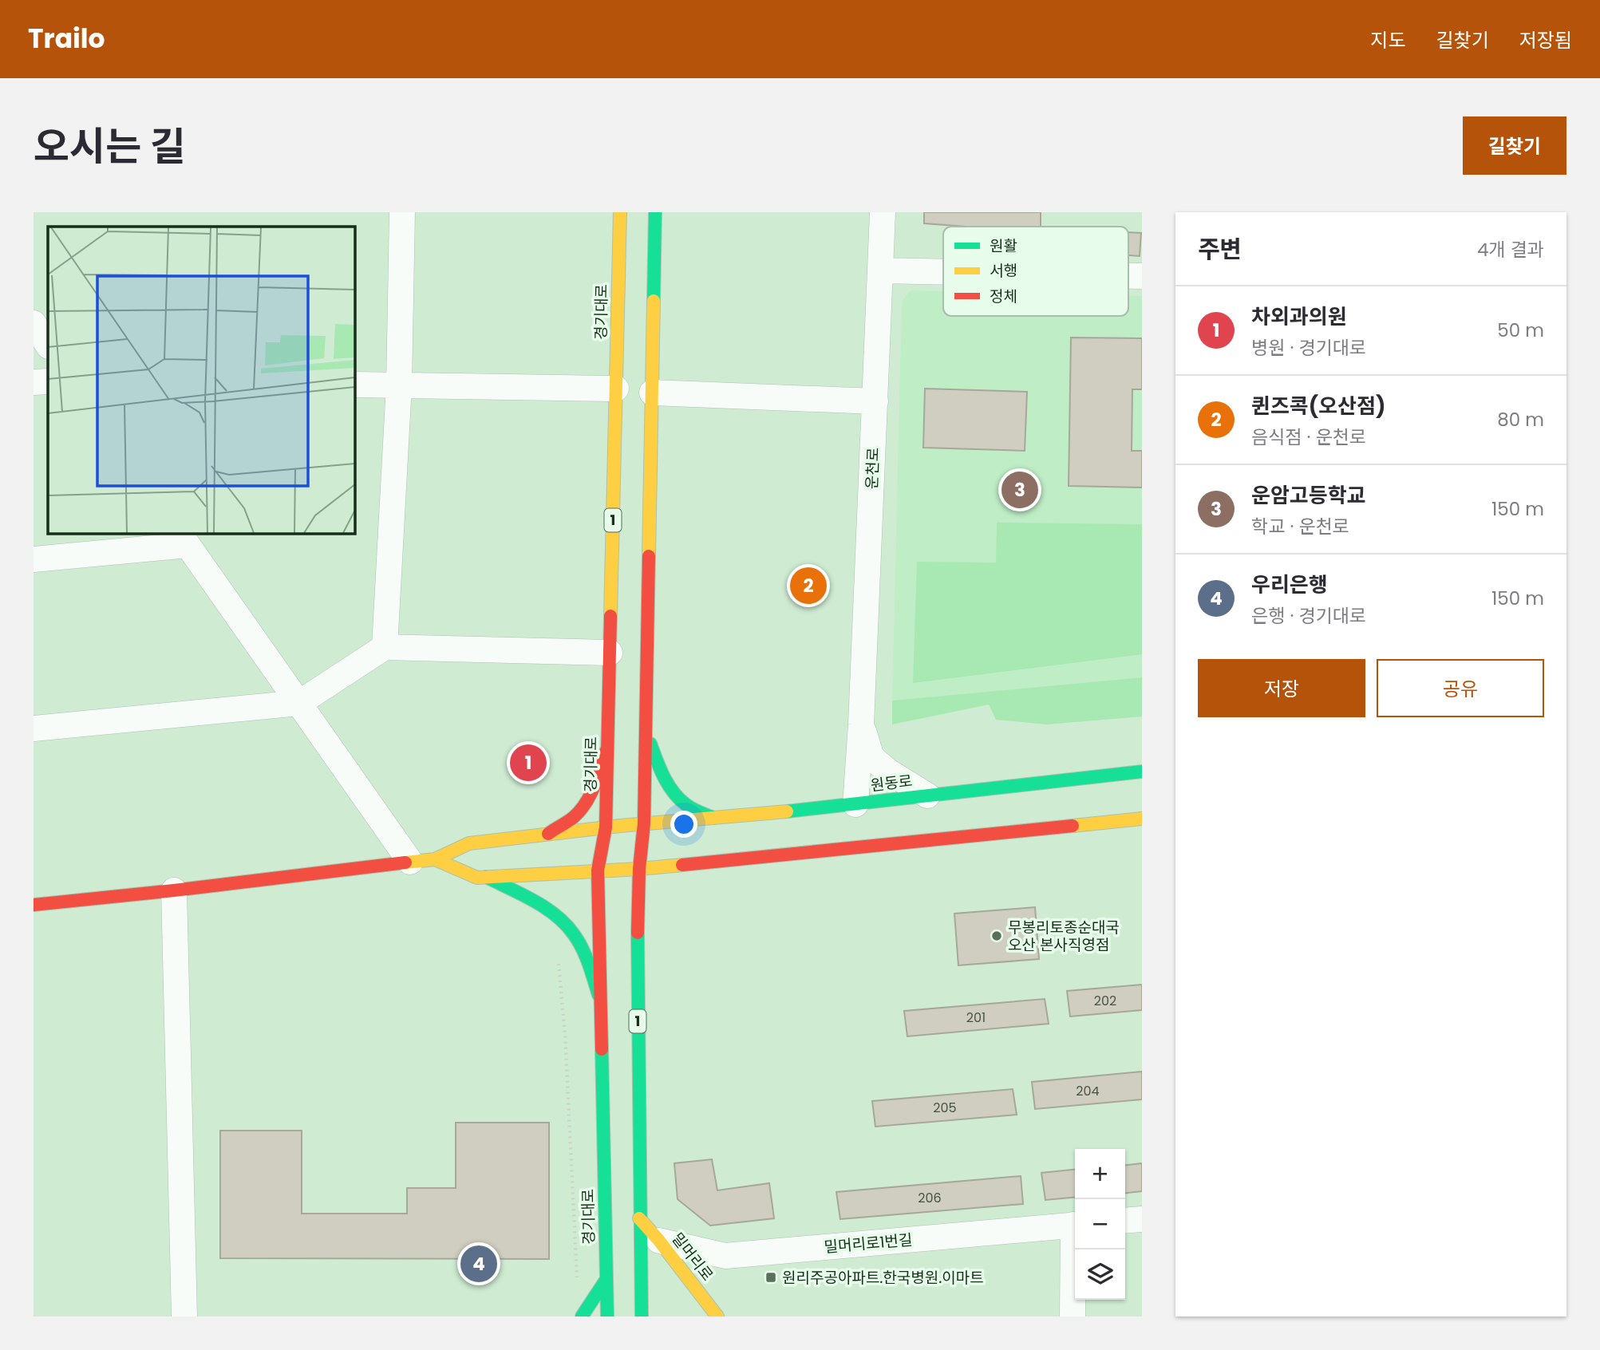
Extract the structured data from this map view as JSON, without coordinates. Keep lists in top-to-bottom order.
{
  "streets": {
    "main road": [
      "경기대로",
      "1",
      "원동로",
      "밀머리로"
    ],
    "street": ["운천로", "밀머리로1번길"]
  },
  "crossings": [
    ["경기대로", "원동로"],
    ["경기대로", "밀머리로"],
    ["운천로", "원동로"],
    ["1", "원동로"],
    ["1", "밀머리로"],
    ["밀머리로1번길", "밀머리로"]
  ],
  "places": {
    "other": ["무봉리토종순대국 오산 본사직영점"],
    "transit": ["원리주공아파트.한국병원.이마트"]
  },
  "house_numbers": [
    "202",
    "201",
    "204",
    "205",
    "206"
  ],
  "legend": ["원활", "서행", "정체"],
  "page": {
    "header": "Trailo",
    "nav": ["지도", "길찾기", "저장됨"],
    "title": "오시는 길",
    "buttons": [
      "길찾기",
      ["저장", "공유"]
    ],
    "heading": ["주변", "4개 결과"],
    "list": [
      {
        "mark": "1",
        "name": "차외과의원",
        "note": "병원 · 경기대로",
        "value": "50 m"
      },
      {
        "mark": "2",
        "name": "퀸즈콕(오산점)",
        "note": "음식점 · 운천로",
        "value": "80 m"
      },
      {
        "mark": "3",
        "name": "운암고등학교",
        "note": "학교 · 운천로",
        "value": "150 m"
      },
      {
        "mark": "4",
        "name": "우리은행",
        "note": "은행 · 경기대로",
        "value": "150 m"
      }
    ],
    "pins": [
      "3",
      "2",
      "1",
      "4"
    ],
    "map_buttons": ["+", "−"]
  }
}
